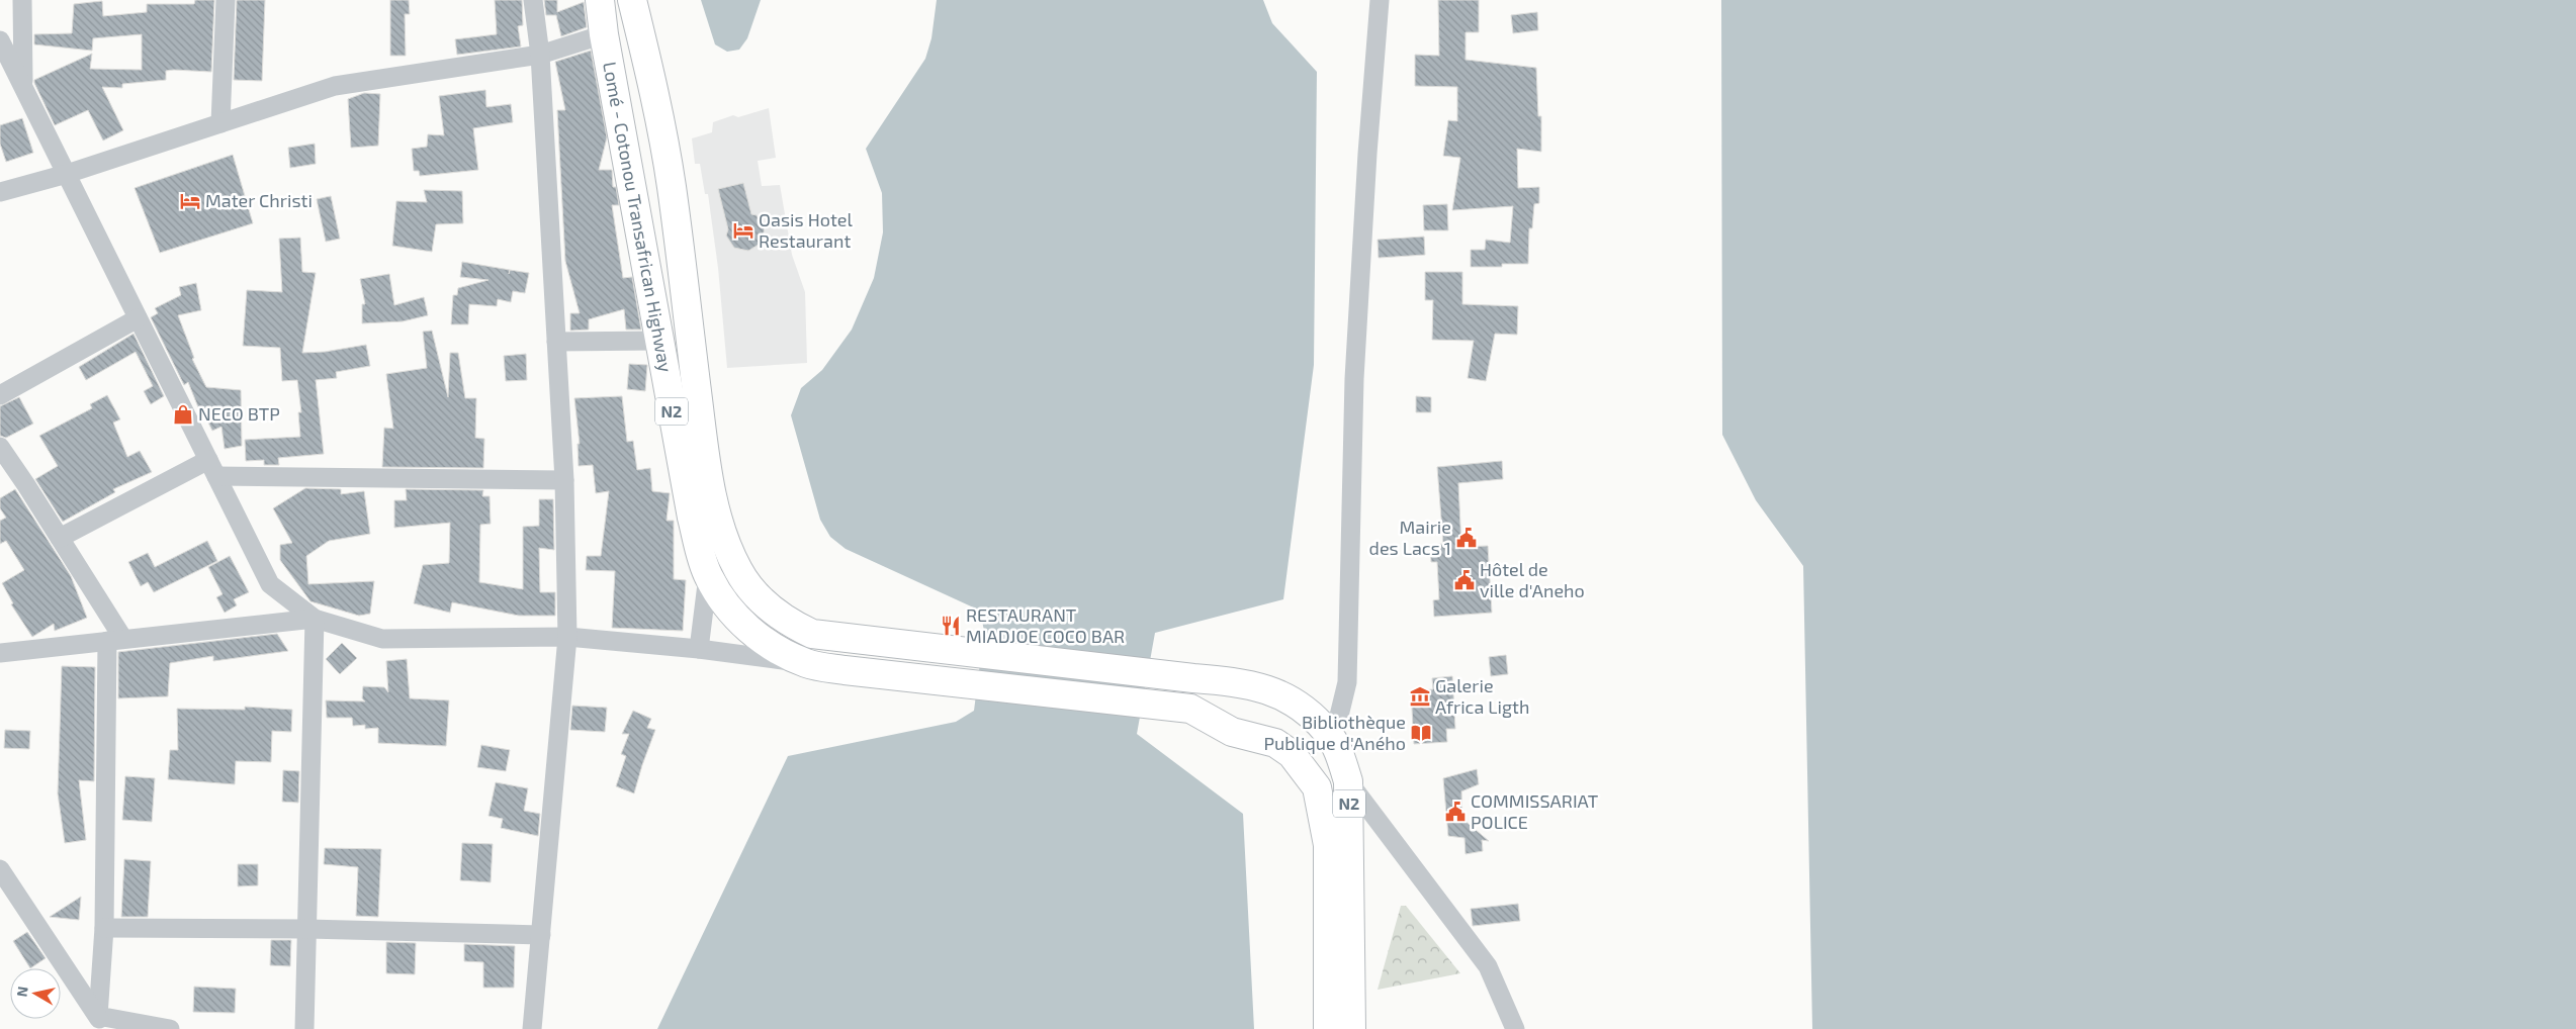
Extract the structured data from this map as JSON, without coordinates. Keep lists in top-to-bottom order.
{
  "streets": {
    "highway": ["Lomé - Cotonou Transafrican Highway", "N2"]
  },
  "places": {
    "hotel": ["Mater Christi", "Oasis Hotel Restaurant"],
    "shop": ["NECO BTP"],
    "public building": ["Mairie des Lacs 1", "Hôtel de ville d'Aneho", "COMMISSARIAT POLICE"],
    "restaurant": ["RESTAURANT MIADJOE COCO BAR"],
    "museum": ["Galerie Africa Ligth"],
    "library": ["Bibliothèque Publique d'Aného"]
  },
  "north": "left"
}
